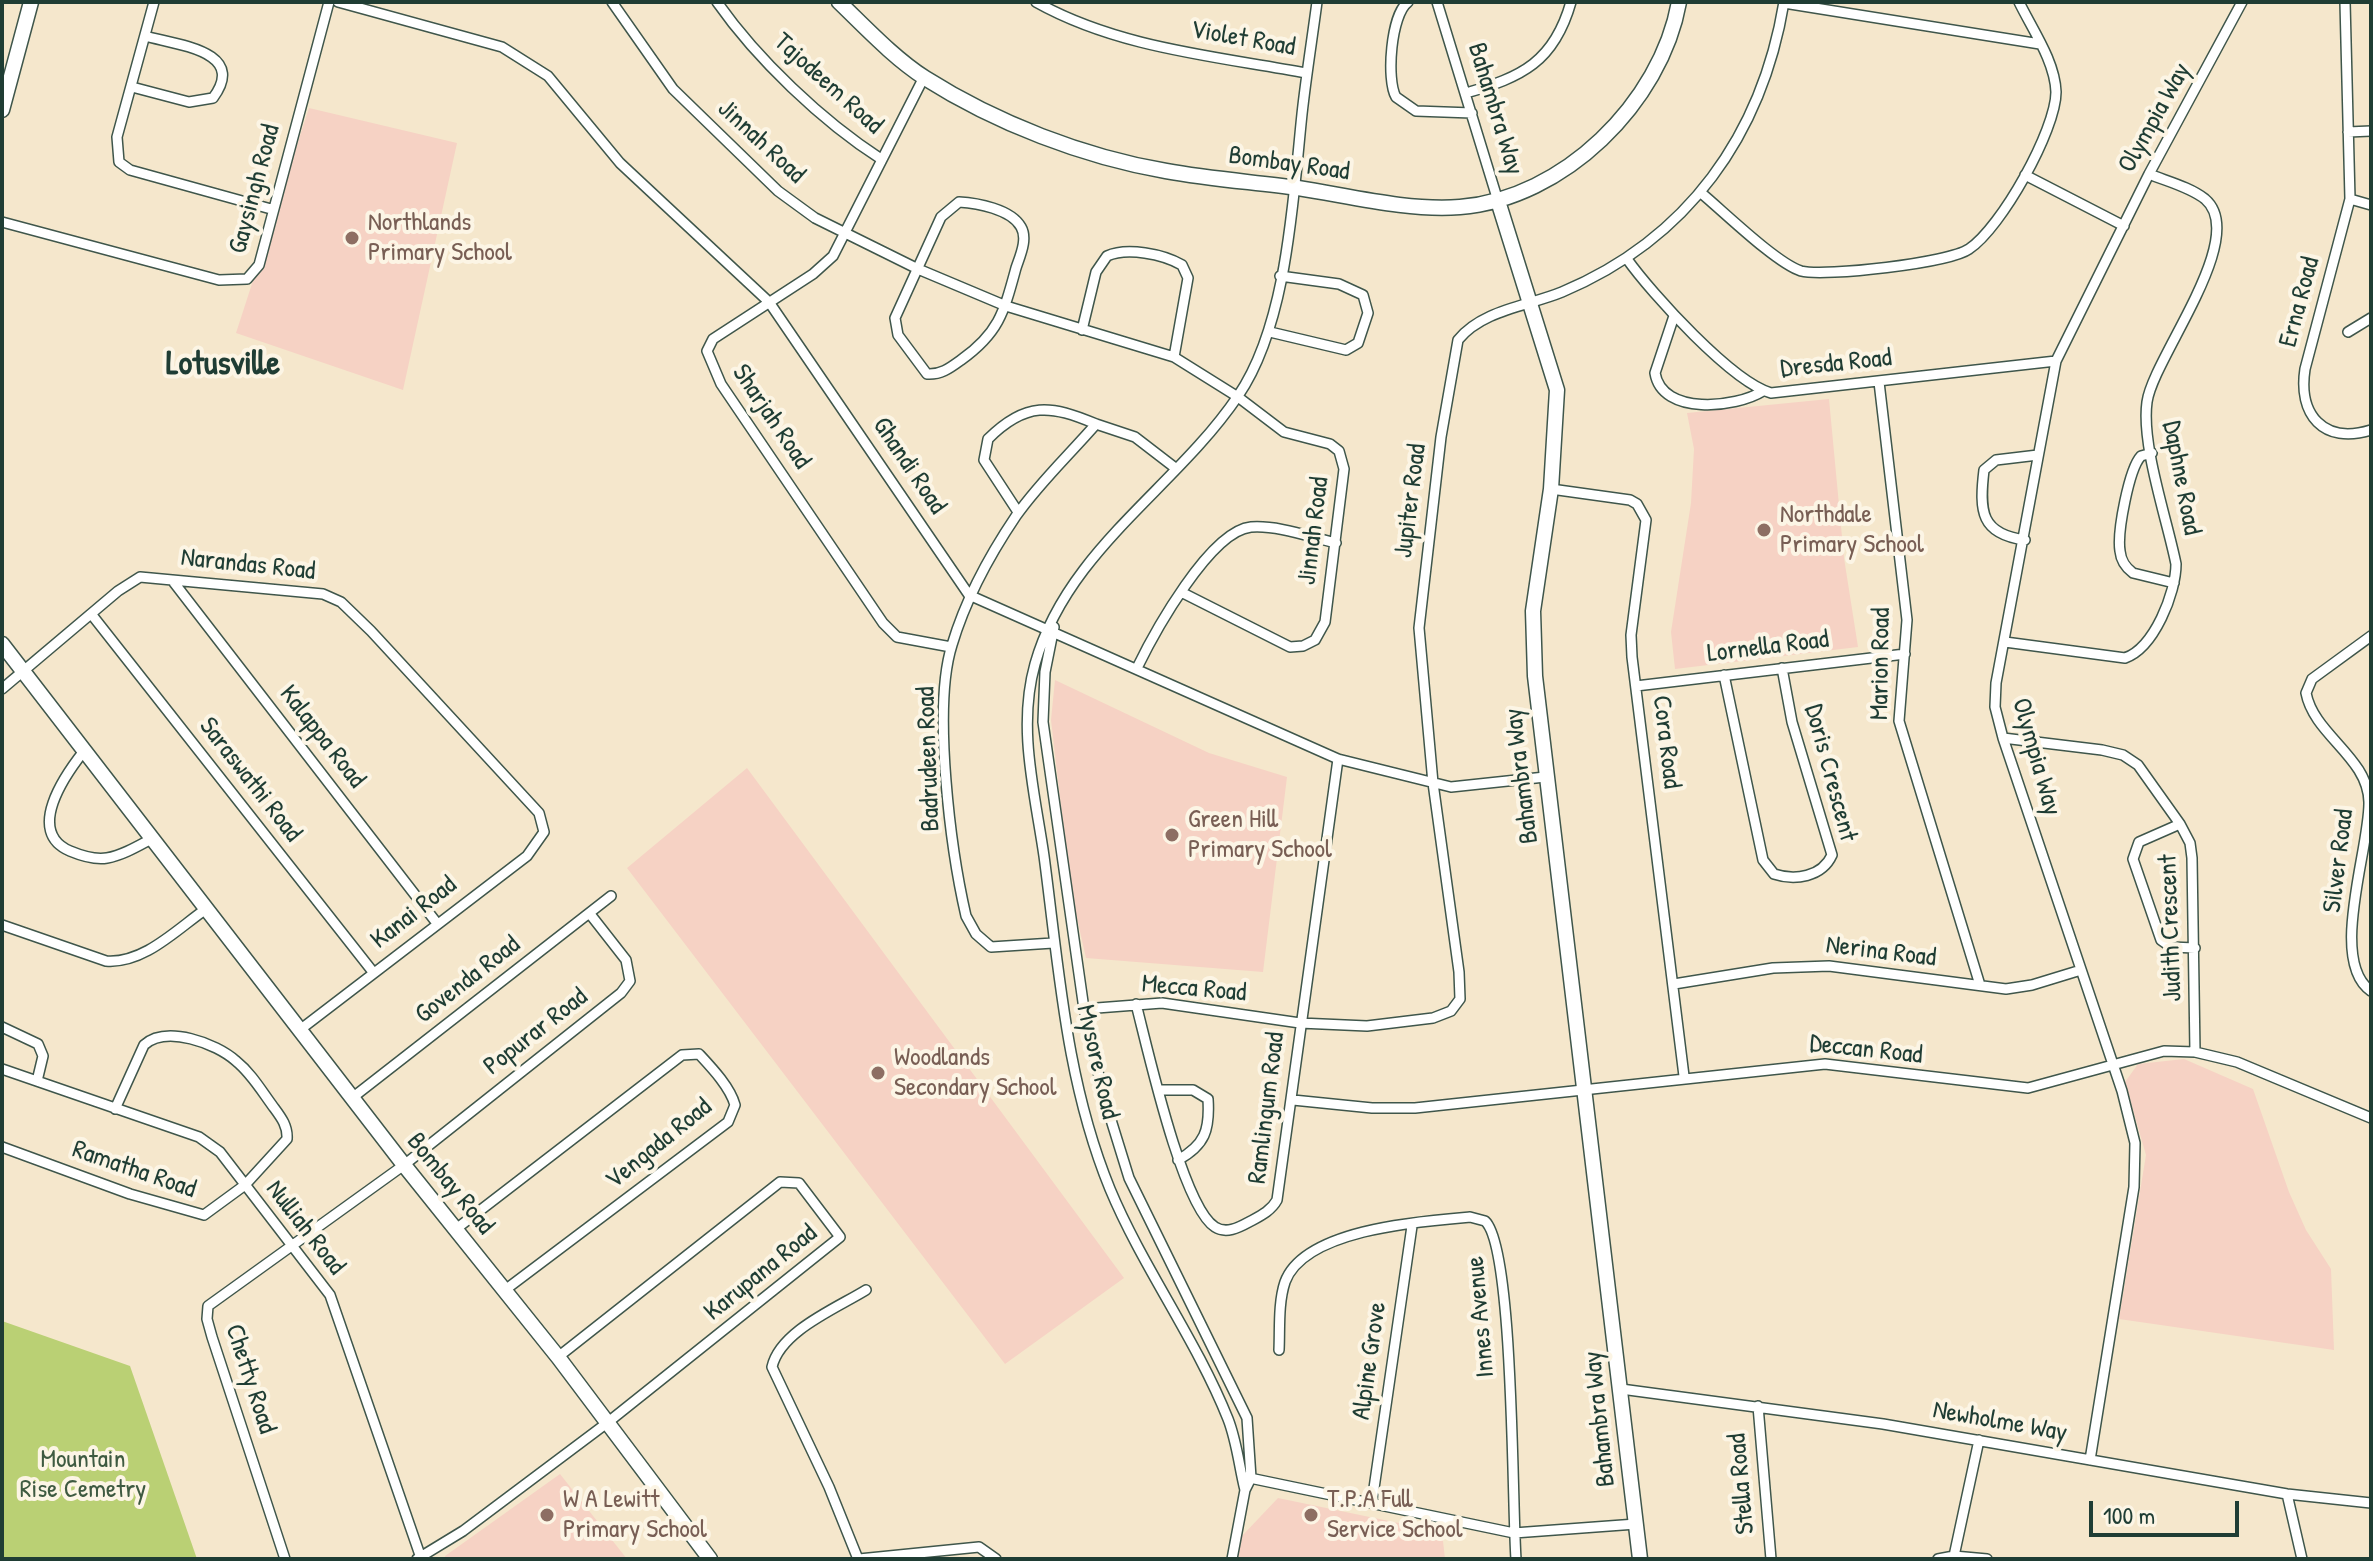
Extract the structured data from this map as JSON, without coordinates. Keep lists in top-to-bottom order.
{
  "streets": {
    "street": [
      "Violet Road",
      "Tajodeem Road",
      "Bahambra Way",
      "Olympia Way",
      "Jinnah Road",
      "Bombay Road",
      "Gaysingh Road",
      "Erna Road",
      "Dresda Road",
      "Sharjah Road",
      "Ghandi Road",
      "Daphne Road",
      "Jupiter Road",
      "Narandas Road",
      "Lornella Road",
      "Marion Road",
      "Kalappa Road",
      "Cora Road",
      "Badrudeen Road",
      "Doris Crescent",
      "Saraswathi Road",
      "Silver Road",
      "Kanai Road",
      "Judith Crescent",
      "Nerina Road",
      "Govenda Road",
      "Mecca Road",
      "Popurar Road",
      "Deccan Road",
      "Mysore Road",
      "Ramlingum Road",
      "Vengada Road",
      "Ramatha Road",
      "Nulliah Road",
      "Karupana Road",
      "Innes Avenue",
      "Alpine Grove",
      "Chetty Road",
      "Newholme Way",
      "Stella Road"
    ]
  },
  "crossings": [
    ["Violet Road", "Mysore Road"],
    ["Tajodeem Road", "Sharjah Road"],
    ["Bahambra Way", "Bombay Road"],
    ["Bahambra Way", "Jupiter Road"],
    ["Bahambra Way", "Cora Road"],
    ["Bahambra Way", "Deccan Road"],
    ["Bahambra Way", "Newholme Way"],
    ["Olympia Way", "Dresda Road"],
    ["Olympia Way", "Daphne Road"],
    ["Olympia Way", "Judith Crescent"],
    ["Olympia Way", "Nerina Road"],
    ["Olympia Way", "Deccan Road"],
    ["Olympia Way", "Newholme Way"],
    ["Jinnah Road", "Sharjah Road"],
    ["Jinnah Road", "Mysore Road"],
    ["Bombay Road", "Sharjah Road"],
    ["Bombay Road", "Narandas Road"],
    ["Bombay Road", "Kanai Road"],
    ["Bombay Road", "Govenda Road"],
    ["Bombay Road", "Popurar Road"],
    ["Bombay Road", "Mysore Road"],
    ["Bombay Road", "Vengada Road"],
    ["Bombay Road", "Karupana Road"],
    ["Bombay Road", "Chetty Road"],
    ["Dresda Road", "Jupiter Road"],
    ["Dresda Road", "Marion Road"],
    ["Sharjah Road", "Ghandi Road"],
    ["Sharjah Road", "Badrudeen Road"],
    ["Ghandi Road", "Badrudeen Road"],
    ["Jupiter Road", "Mecca Road"],
    ["Jupiter Road", "Ramlingum Road"],
    ["Narandas Road", "Kalappa Road"],
    ["Narandas Road", "Saraswathi Road"],
    ["Narandas Road", "Kanai Road"],
    ["Lornella Road", "Marion Road"],
    ["Lornella Road", "Cora Road"],
    ["Lornella Road", "Doris Crescent"],
    ["Marion Road", "Nerina Road"],
    ["Kalappa Road", "Kanai Road"],
    ["Cora Road", "Nerina Road"],
    ["Cora Road", "Deccan Road"],
    ["Badrudeen Road", "Mysore Road"],
    ["Saraswathi Road", "Kanai Road"],
    ["Judith Crescent", "Deccan Road"],
    ["Govenda Road", "Popurar Road"],
    ["Mecca Road", "Mysore Road"],
    ["Mecca Road", "Ramlingum Road"],
    ["Popurar Road", "Chetty Road"],
    ["Deccan Road", "Ramlingum Road"],
    ["Ramatha Road", "Nulliah Road"],
    ["Nulliah Road", "Chetty Road"],
    ["Innes Avenue", "Alpine Grove"],
    ["Newholme Way", "Stella Road"]
  ],
  "districts": ["Lotusville"],
  "parks": ["Mountain Rise Cemetry"],
  "places": [
    "Northlands Primary School",
    "Northdale Primary School",
    "Green Hill Primary School",
    "Woodlands Secondary School",
    "W A Lewitt Primary School",
    "T.P.A Full Service School"
  ],
  "scale_bar": "100 m"
}
